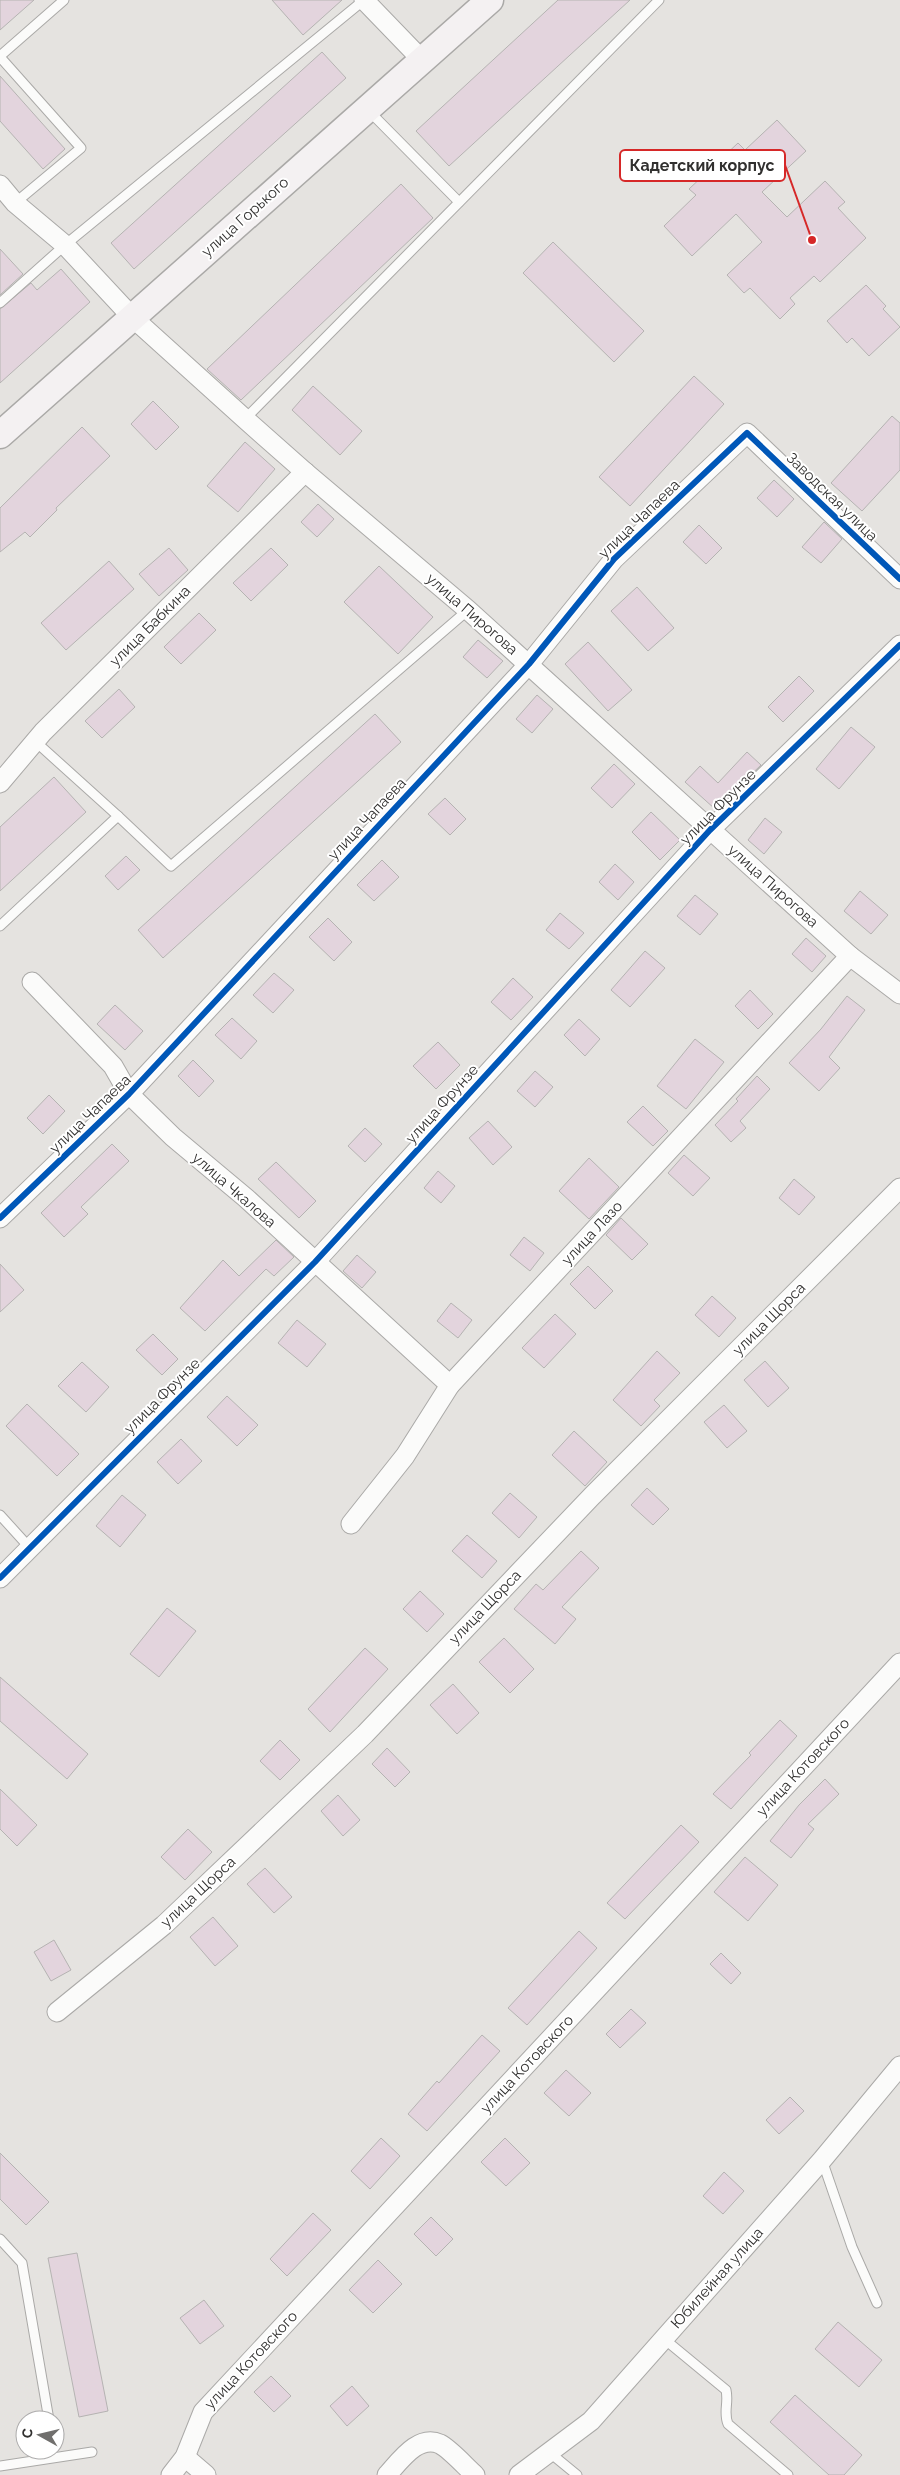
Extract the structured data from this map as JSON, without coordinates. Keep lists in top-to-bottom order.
{
  "streets": {
    "street": [
      "улица Горького",
      "Заводская улица",
      "улица Чапаева",
      "улица Пирогова",
      "улица Бабкина",
      "улица Фрунзе",
      "улица Чкалова",
      "улица Лазо",
      "улица Щорса",
      "улица Котовского",
      "Юбилейная улица"
    ]
  },
  "crossings": [
    ["улица Горького", "улица Пирогова"],
    ["Заводская улица", "улица Чапаева"],
    ["улица Чапаева", "улица Пирогова"],
    ["улица Чапаева", "улица Чкалова"],
    ["улица Пирогова", "улица Бабкина"],
    ["улица Пирогова", "улица Фрунзе"],
    ["улица Пирогова", "улица Лазо"],
    ["улица Фрунзе", "улица Чкалова"],
    ["улица Чкалова", "улица Лазо"]
  ],
  "places": ["Кадетский корпус"],
  "north": "left"
}
